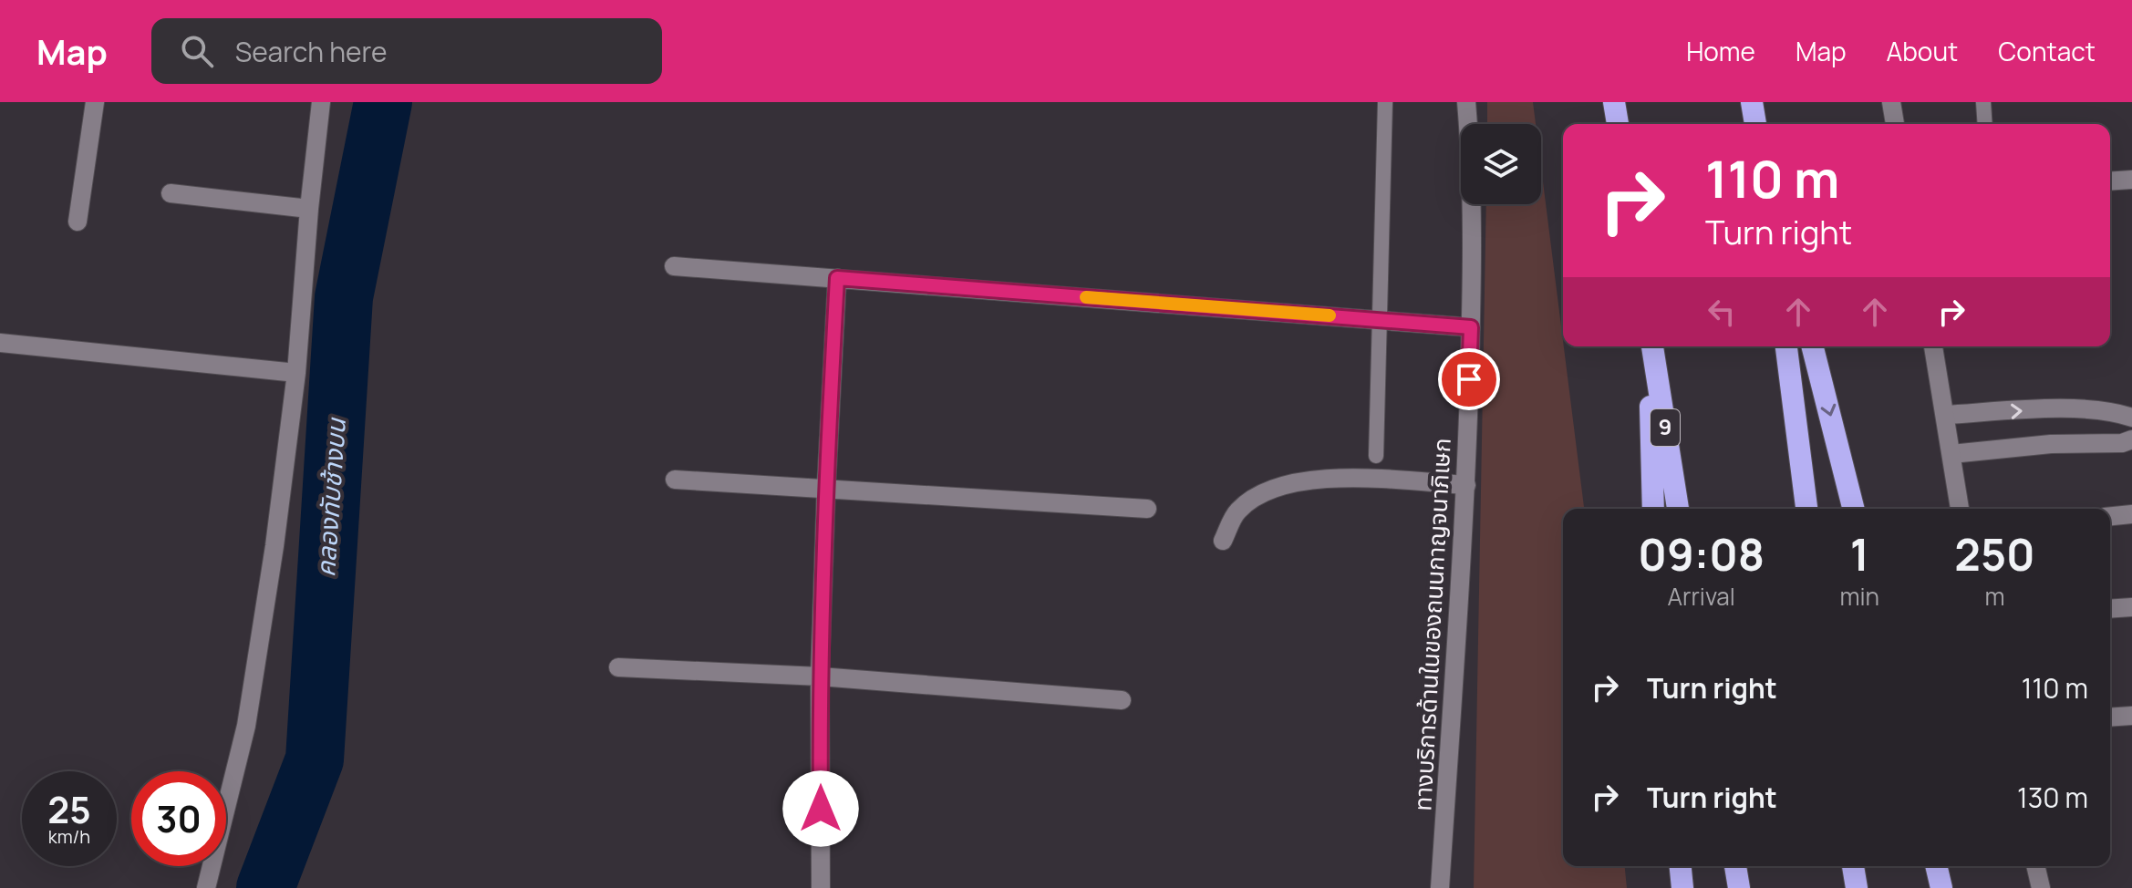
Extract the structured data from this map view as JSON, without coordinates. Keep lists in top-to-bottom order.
{
  "streets": {
    "highway": ["9"],
    "street": ["ทางบริการด้านในของถนนกาญจนาภิเษก"]
  },
  "water": ["คลองทับช้างบน"],
  "page": {
    "header": "Map",
    "search": "Search here",
    "nav": [
      "Home",
      "Map",
      "About",
      "Contact"
    ],
    "turn": ["110 m", "Turn right"],
    "eta": [
      "09:08",
      "Arrival",
      "1",
      "min",
      "250",
      "m"
    ],
    "list": [
      {
        "name": "Turn right",
        "value": "110 m"
      },
      {
        "name": "Turn right",
        "value": "130 m"
      }
    ],
    "speed": "25 km/h",
    "limit": "30"
  }
}
